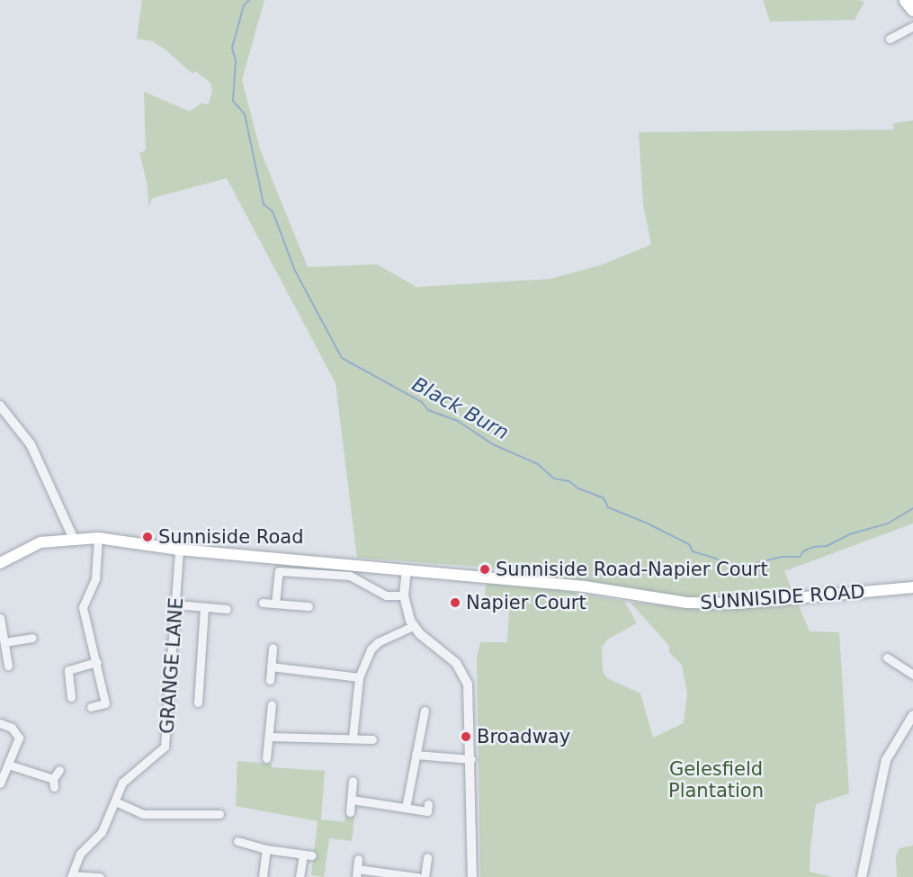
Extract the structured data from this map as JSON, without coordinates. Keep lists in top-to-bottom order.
{
  "streets": {
    "main road": ["SUNNISIDE ROAD"],
    "street": ["GRANGE LANE"]
  },
  "crossings": [
    ["SUNNISIDE ROAD", "GRANGE LANE"]
  ],
  "water": ["Black Burn"],
  "parks": ["Gelesfield Plantation"],
  "places": [
    "Sunniside Road",
    "Sunniside Road-Napier Court",
    "Napier Court",
    "Broadway"
  ]
}
